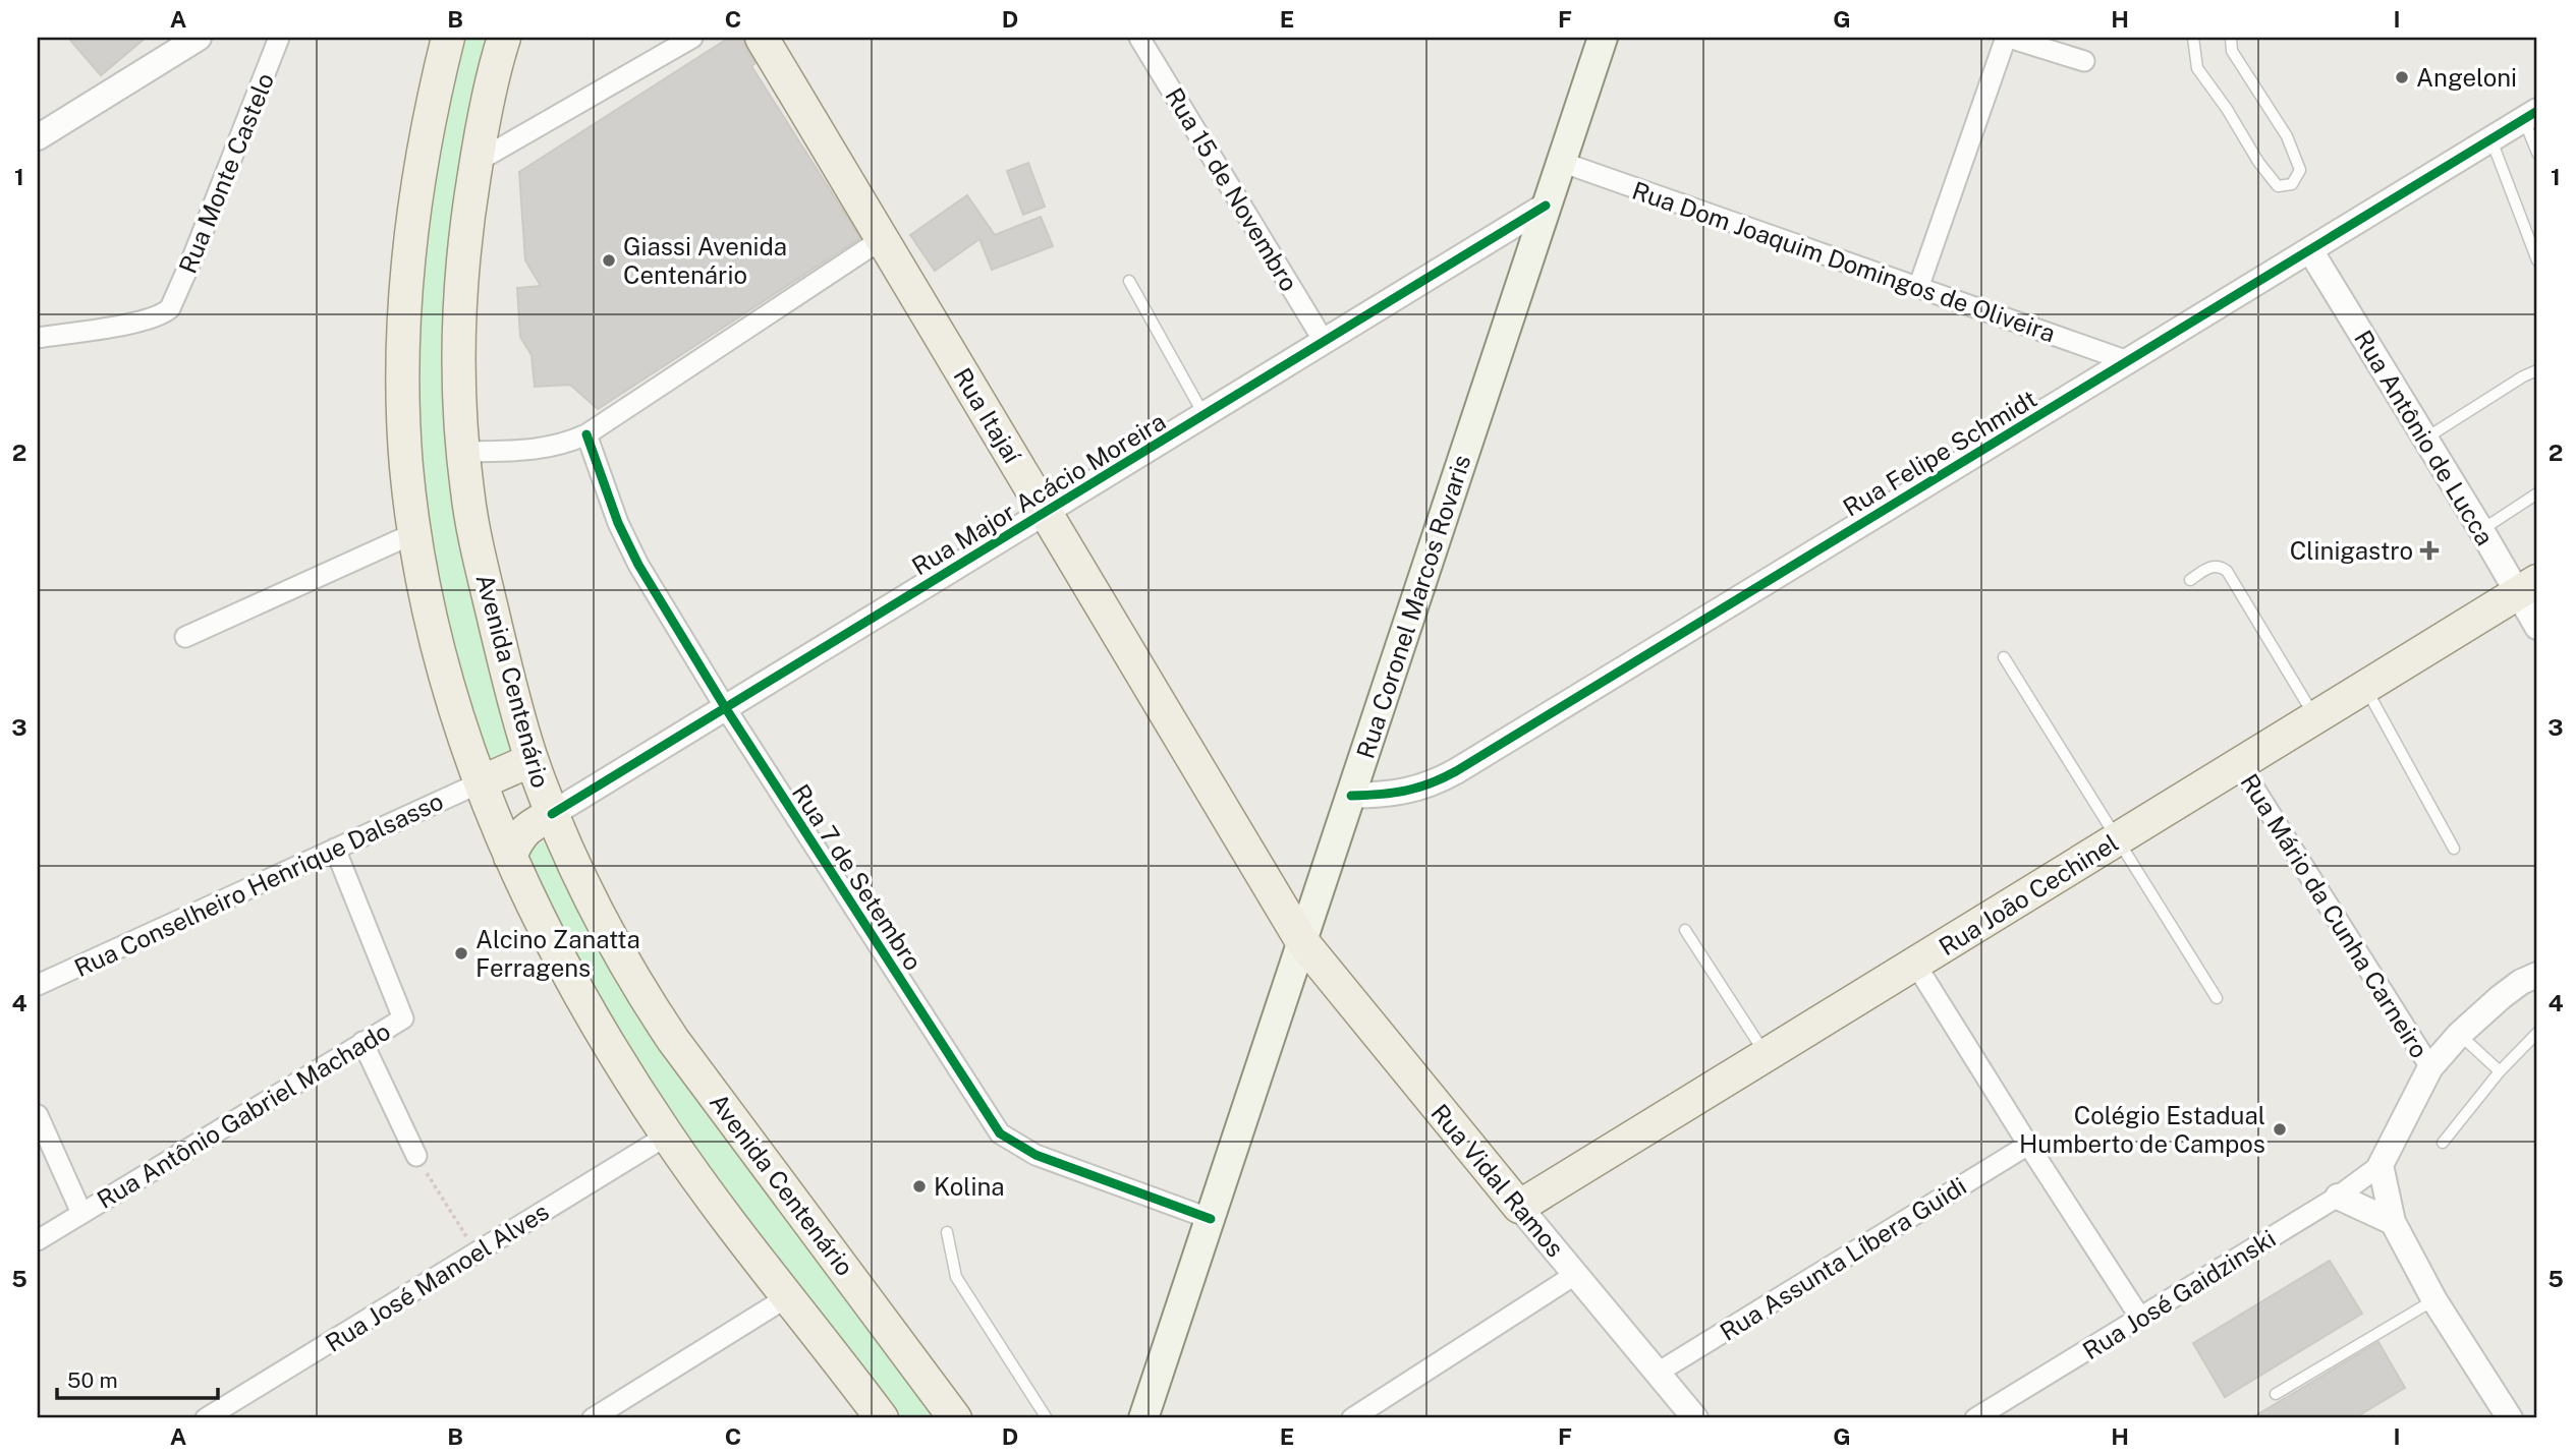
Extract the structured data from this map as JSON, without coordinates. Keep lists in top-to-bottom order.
{
  "streets": {
    "main road": [
      "Rua Itajaí",
      "Rua Coronel Marcos Rovaris",
      "Avenida Centenário",
      "Rua João Cechinel",
      "Rua Vidal Ramos"
    ],
    "street": [
      "Rua Monte Castelo",
      "Rua 15 de Novembro",
      "Rua Dom Joaquim Domingos de Oliveira",
      "Rua Antônio de Lucca",
      "Rua Felipe Schmidt",
      "Rua Major Acácio Moreira",
      "Rua 7 de Setembro",
      "Rua Conselheiro Henrique Dalsasso",
      "Rua Mário da Cunha Carneiro",
      "Rua Antônio Gabriel Machado",
      "Rua Assunta Líbera Guidi",
      "Rua José Manoel Alves",
      "Rua José Gaidzinski"
    ]
  },
  "crossings": [
    ["Rua 15 de Novembro", "Rua Major Acácio Moreira"],
    ["Rua Dom Joaquim Domingos de Oliveira", "Rua Felipe Schmidt"],
    ["Rua Dom Joaquim Domingos de Oliveira", "Rua Coronel Marcos Rovaris"],
    ["Rua Itajaí", "Rua Major Acácio Moreira"],
    ["Rua Itajaí", "Rua Coronel Marcos Rovaris"],
    ["Rua Itajaí", "Rua Vidal Ramos"],
    ["Rua Antônio de Lucca", "Rua Felipe Schmidt"],
    ["Rua Antônio de Lucca", "Rua João Cechinel"],
    ["Rua Felipe Schmidt", "Rua Coronel Marcos Rovaris"],
    ["Rua Major Acácio Moreira", "Rua Coronel Marcos Rovaris"],
    ["Rua Major Acácio Moreira", "Avenida Centenário"],
    ["Rua Major Acácio Moreira", "Rua 7 de Setembro"],
    ["Rua Coronel Marcos Rovaris", "Rua 7 de Setembro"],
    ["Rua Coronel Marcos Rovaris", "Rua Vidal Ramos"],
    ["Rua Conselheiro Henrique Dalsasso", "Rua Antônio Gabriel Machado"],
    ["Rua João Cechinel", "Rua Mário da Cunha Carneiro"],
    ["Rua João Cechinel", "Rua Vidal Ramos"],
    ["Rua Vidal Ramos", "Rua Assunta Líbera Guidi"]
  ],
  "places": {
    "other": [
      "Angeloni",
      "Giassi Avenida Centenário",
      "Alcino Zanatta Ferragens",
      "Colégio Estadual Humberto de Campos",
      "Kolina"
    ],
    "health": ["Clinigastro"]
  },
  "scale_bar": "50 m",
  "grid": {
    "columns": [
      "A",
      "B",
      "C",
      "D",
      "E",
      "F",
      "G",
      "H",
      "I"
    ],
    "rows": [
      "1",
      "2",
      "3",
      "4",
      "5"
    ]
  }
}
